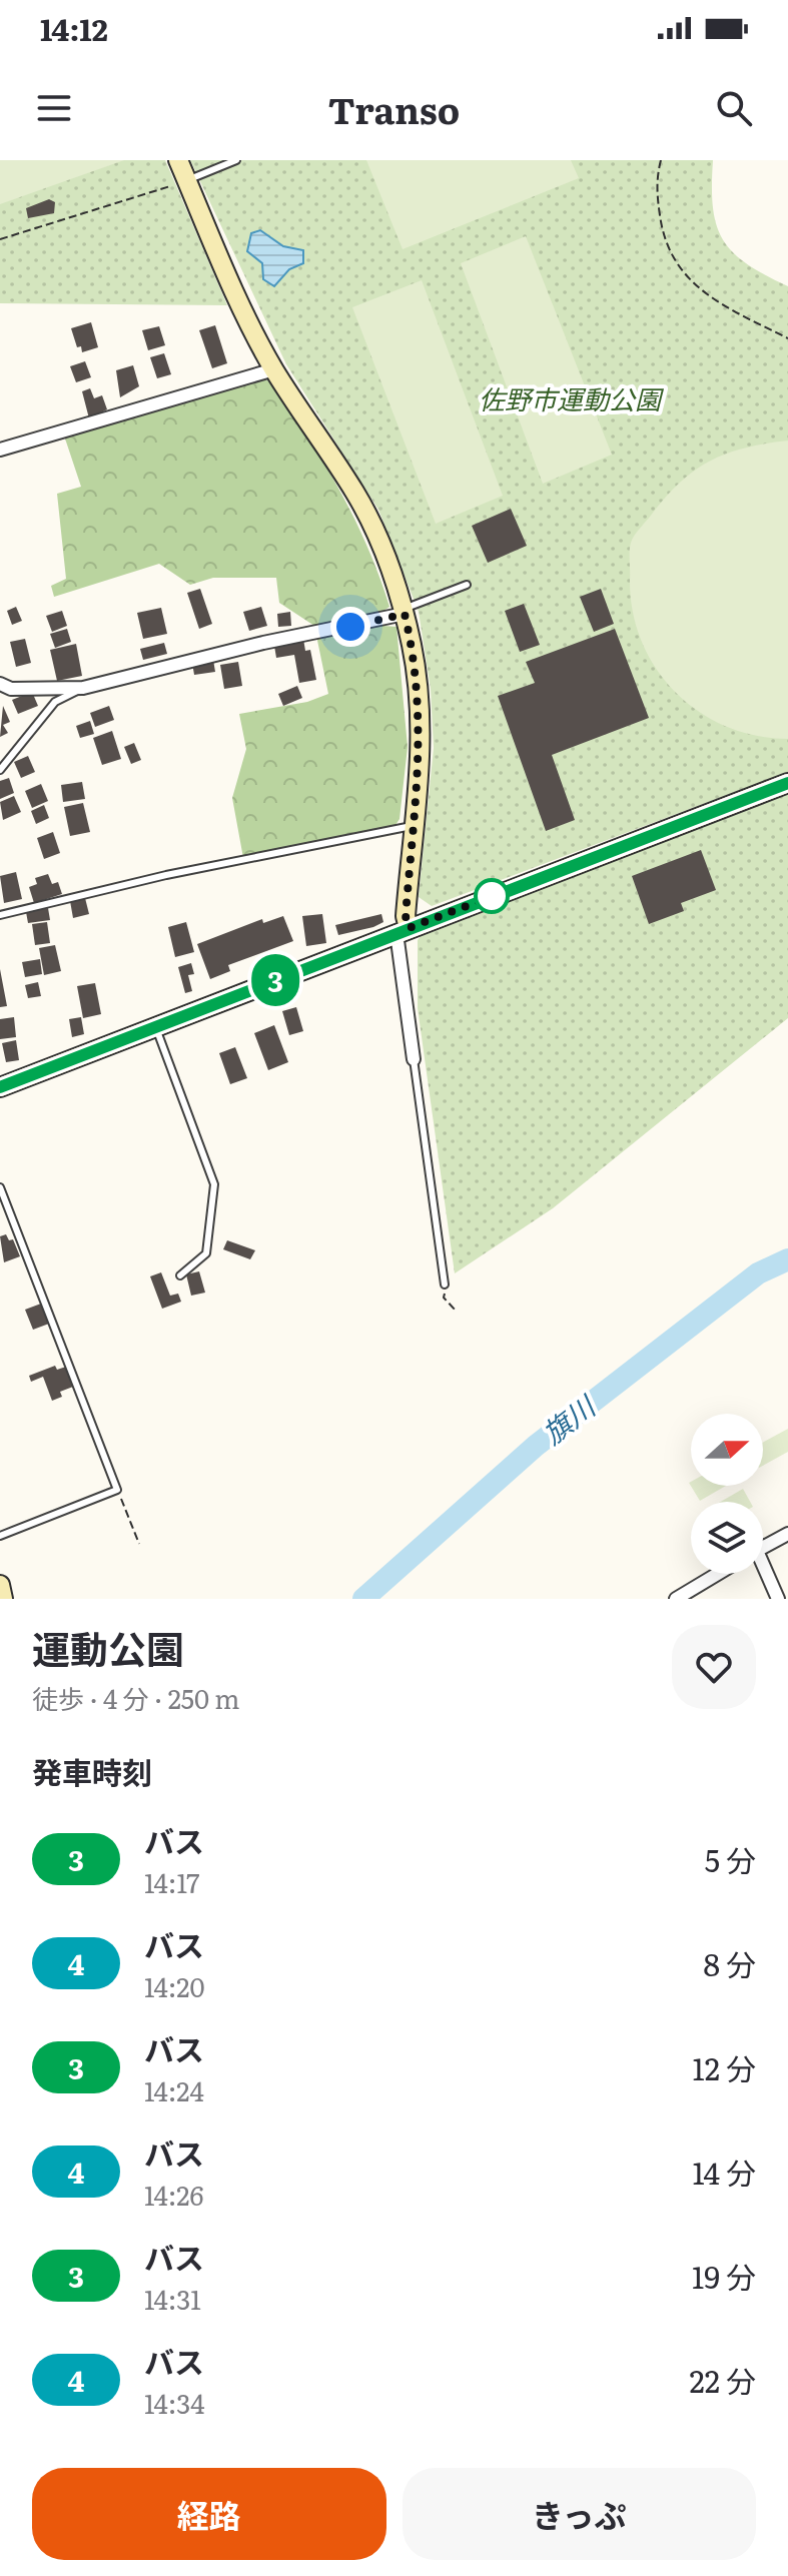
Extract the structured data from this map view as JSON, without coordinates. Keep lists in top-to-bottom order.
{
  "water": ["旗川"],
  "parks": ["佐野市運動公園"],
  "lines": ["bus line 3"],
  "north": "right",
  "page": {
    "status": "14:12",
    "header": "Transo",
    "on_map": "3",
    "heading": [
      ["運動公園", "徒歩 · 4 分 · 250 m"],
      "発車時刻"
    ],
    "list": [
      {
        "mark": "3",
        "name": "バス",
        "note": "14:17",
        "value": "5 分"
      },
      {
        "mark": "4",
        "name": "バス",
        "note": "14:20",
        "value": "8 分"
      },
      {
        "mark": "3",
        "name": "バス",
        "note": "14:24",
        "value": "12 分"
      },
      {
        "mark": "4",
        "name": "バス",
        "note": "14:26",
        "value": "14 分"
      },
      {
        "mark": "3",
        "name": "バス",
        "note": "14:31",
        "value": "19 分"
      },
      {
        "mark": "4",
        "name": "バス",
        "note": "14:34",
        "value": "22 分"
      }
    ],
    "buttons": ["経路", "きっぷ"]
  }
}
